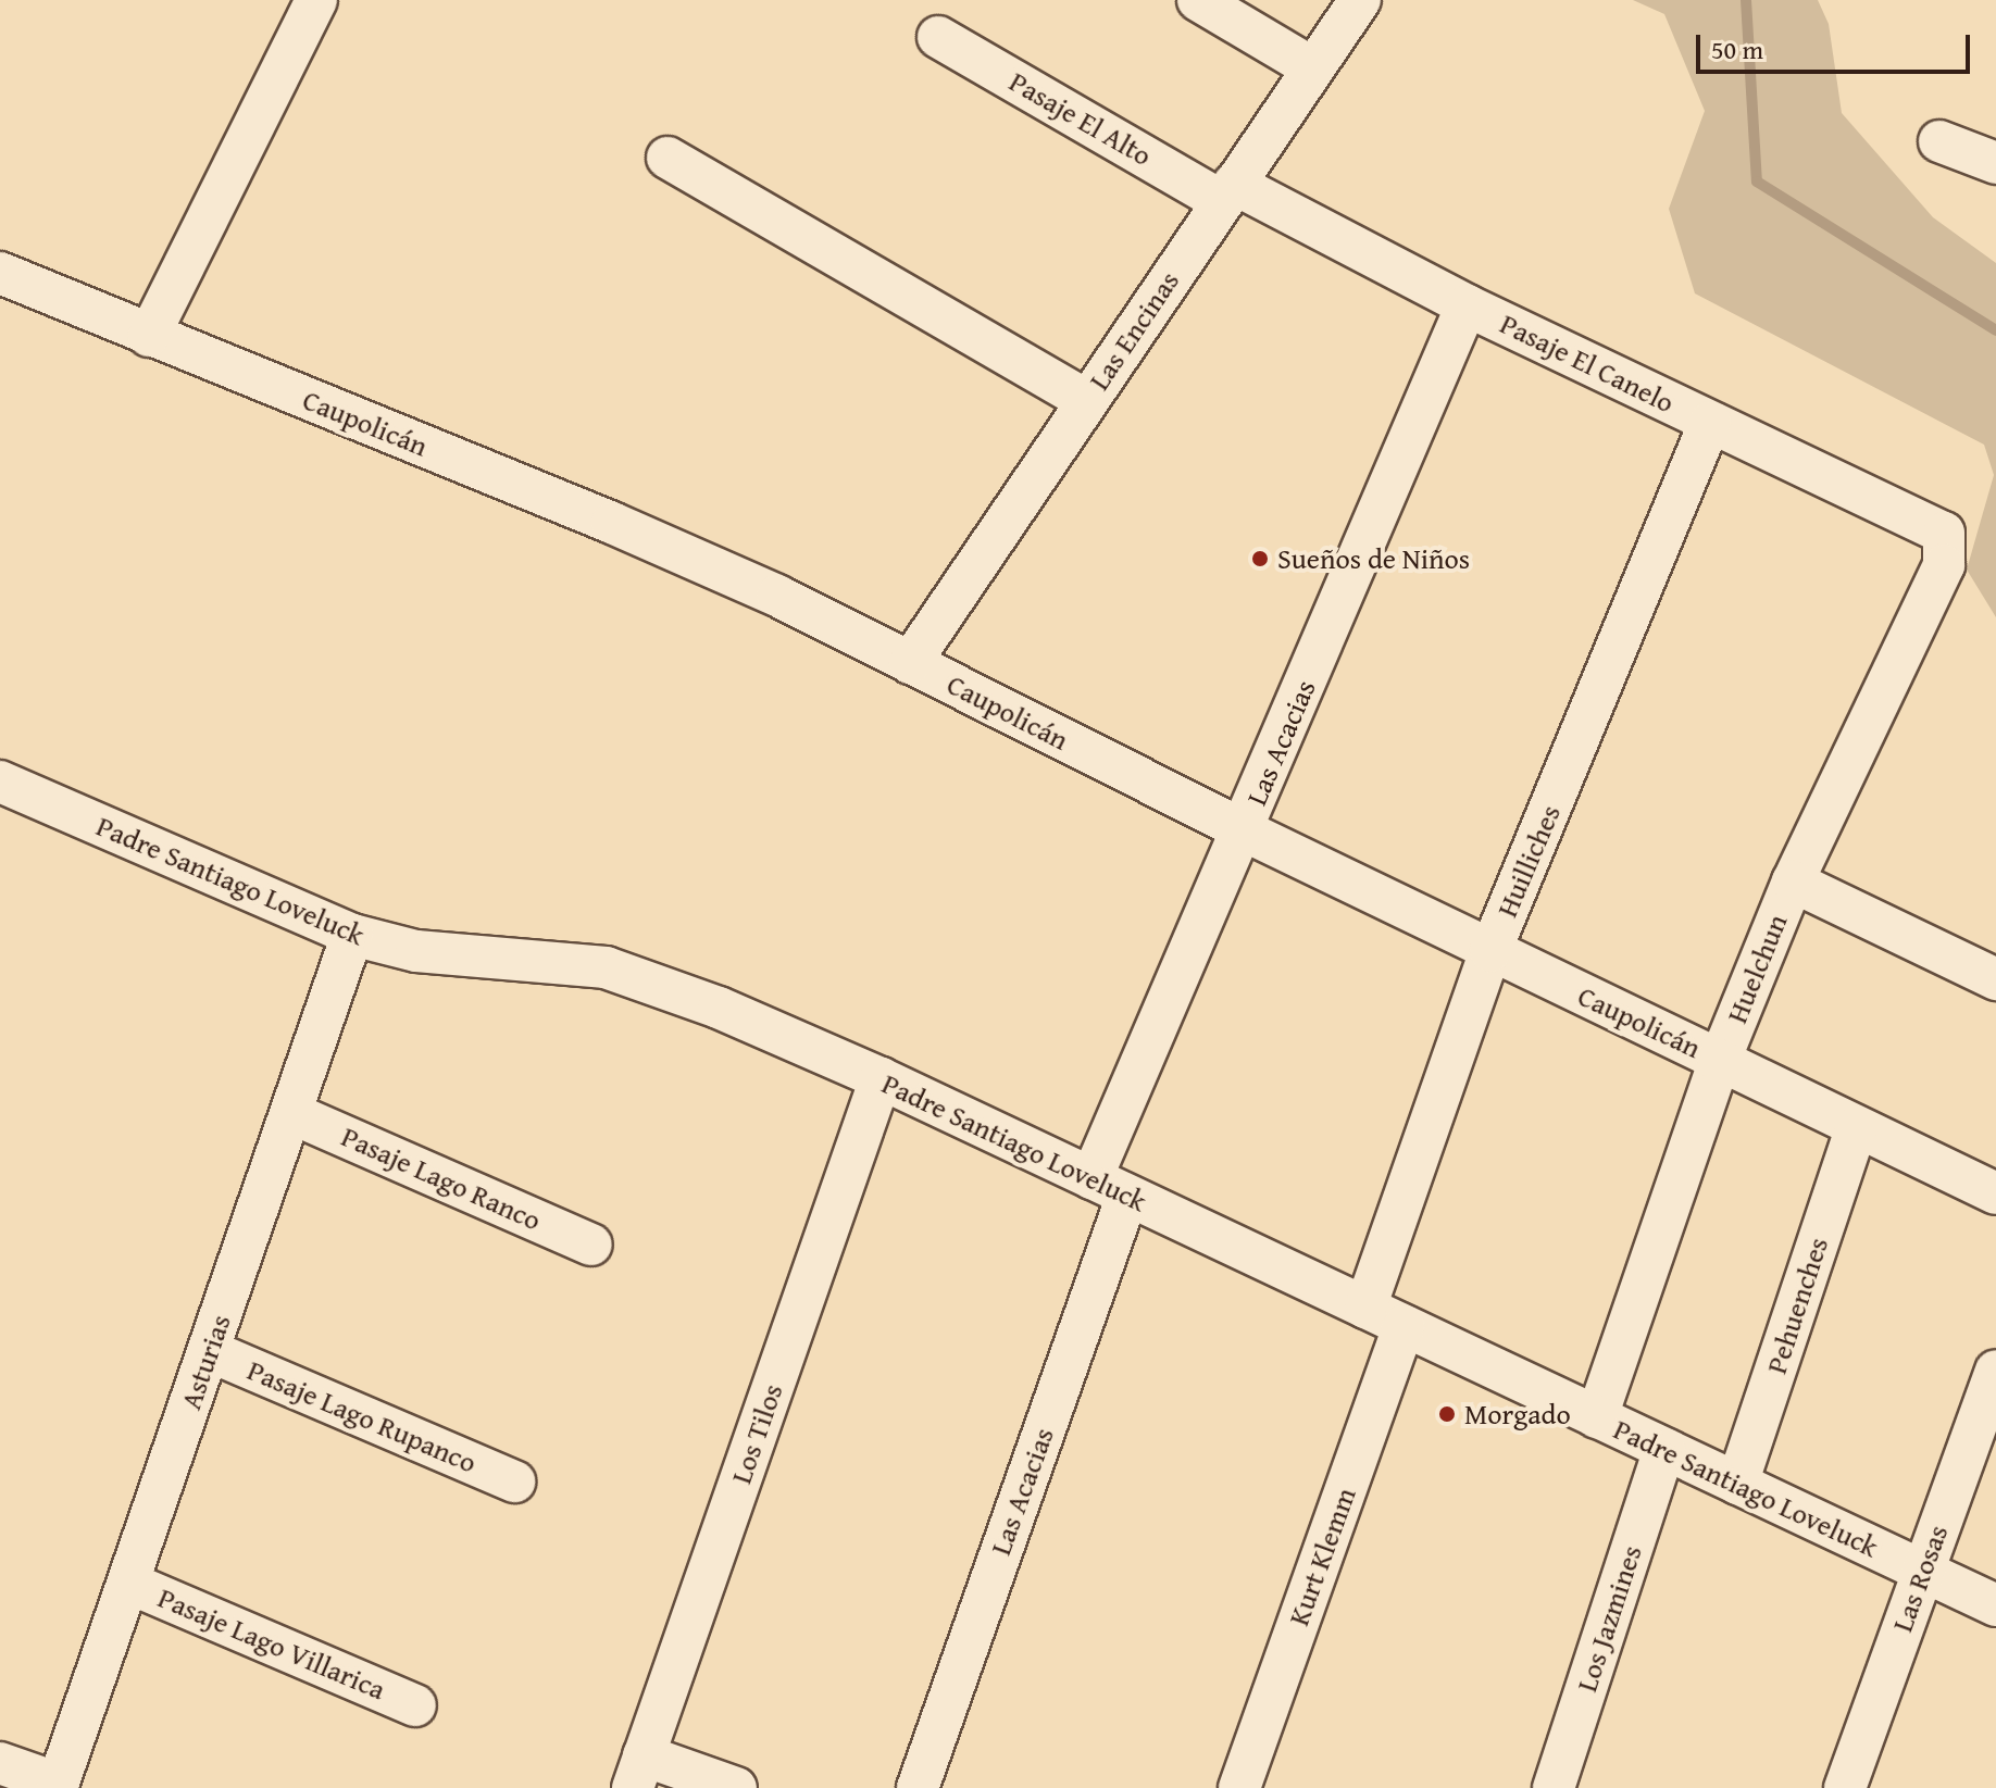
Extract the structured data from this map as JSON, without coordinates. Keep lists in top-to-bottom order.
{
  "streets": {
    "street": [
      "Pasaje El Alto",
      "Las Encinas",
      "Pasaje El Canelo",
      "Caupolicán",
      "Las Acacias",
      "Huilliches",
      "Padre Santiago Loveluck",
      "Huelchun",
      "Pasaje Lago Ranco",
      "Pehuenches",
      "Asturias",
      "Pasaje Lago Rupanco",
      "Los Tilos",
      "Kurt Klemm",
      "Las Rosas",
      "Los Jazmines",
      "Pasaje Lago Villarica"
    ]
  },
  "crossings": [
    ["Pasaje El Alto", "Las Encinas"],
    ["Pasaje El Alto", "Pasaje El Canelo"],
    ["Las Encinas", "Pasaje El Canelo"],
    ["Las Encinas", "Caupolicán"],
    ["Pasaje El Canelo", "Las Acacias"],
    ["Pasaje El Canelo", "Huilliches"],
    ["Pasaje El Canelo", "Huelchun"],
    ["Caupolicán", "Las Acacias"],
    ["Caupolicán", "Huilliches"],
    ["Caupolicán", "Huelchun"],
    ["Caupolicán", "Pehuenches"],
    ["Las Acacias", "Padre Santiago Loveluck"],
    ["Huilliches", "Padre Santiago Loveluck"],
    ["Padre Santiago Loveluck", "Huelchun"],
    ["Padre Santiago Loveluck", "Pehuenches"],
    ["Padre Santiago Loveluck", "Asturias"],
    ["Padre Santiago Loveluck", "Los Tilos"],
    ["Padre Santiago Loveluck", "Kurt Klemm"],
    ["Padre Santiago Loveluck", "Las Rosas"],
    ["Padre Santiago Loveluck", "Los Jazmines"],
    ["Pasaje Lago Ranco", "Asturias"],
    ["Asturias", "Pasaje Lago Rupanco"],
    ["Asturias", "Pasaje Lago Villarica"]
  ],
  "places": ["Sueños de Niños", "Morgado"],
  "scale_bar": "50 m"
}
